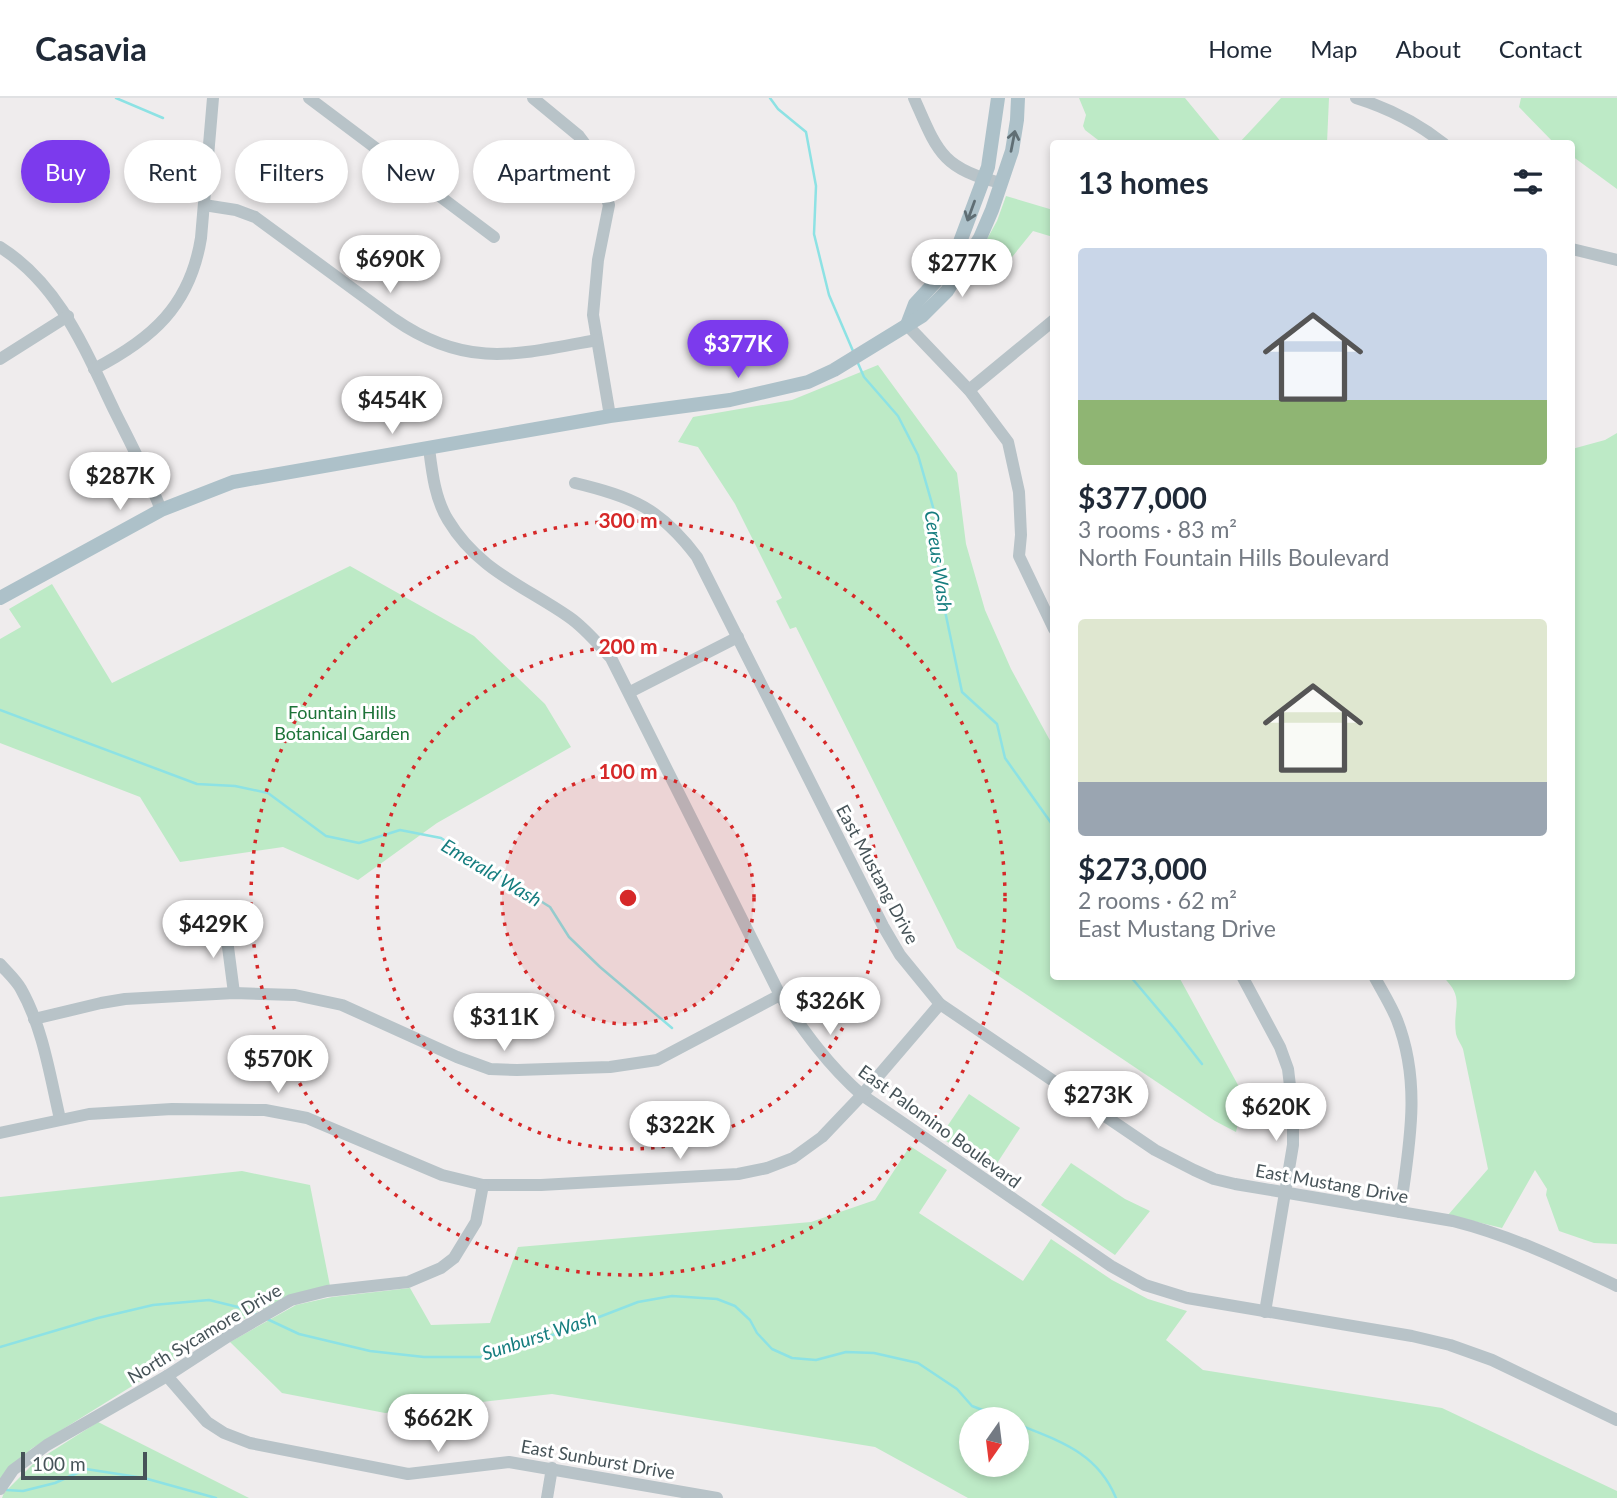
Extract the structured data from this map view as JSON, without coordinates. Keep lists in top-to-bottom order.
{
  "streets": {
    "street": [
      "East Mustang Drive",
      "East Palomino Boulevard",
      "North Sycamore Drive",
      "East Sunburst Drive"
    ]
  },
  "crossings": [
    ["North Sycamore Drive", "East Sunburst Drive"]
  ],
  "water": ["Cereus Wash", "Emerald Wash", "Sunburst Wash"],
  "parks": ["Fountain Hills Botanical Garden"],
  "scale_bar": "100 m",
  "north": "bottom",
  "page": {
    "header": "Casavia",
    "nav": [
      "Home",
      "Map",
      "About",
      "Contact"
    ],
    "chip": [
      "Buy",
      "Rent",
      "Filters",
      "New",
      "Apartment"
    ],
    "heading": "13 homes",
    "list": [
      {
        "name": "$377,000",
        "note": "3 rooms · 83 m² · North Fountain Hills Boulevard"
      },
      {
        "name": "$273,000",
        "note": "2 rooms · 62 m² · East Mustang Drive"
      }
    ],
    "price": [
      "$690K",
      "$277K",
      "$377K",
      "$454K",
      "$287K",
      "$429K",
      "$326K",
      "$311K",
      "$570K",
      "$273K",
      "$620K",
      "$322K",
      "$662K"
    ],
    "scale": "100 m"
  },
  "rings": ["300 m", "200 m", "100 m"]
}
